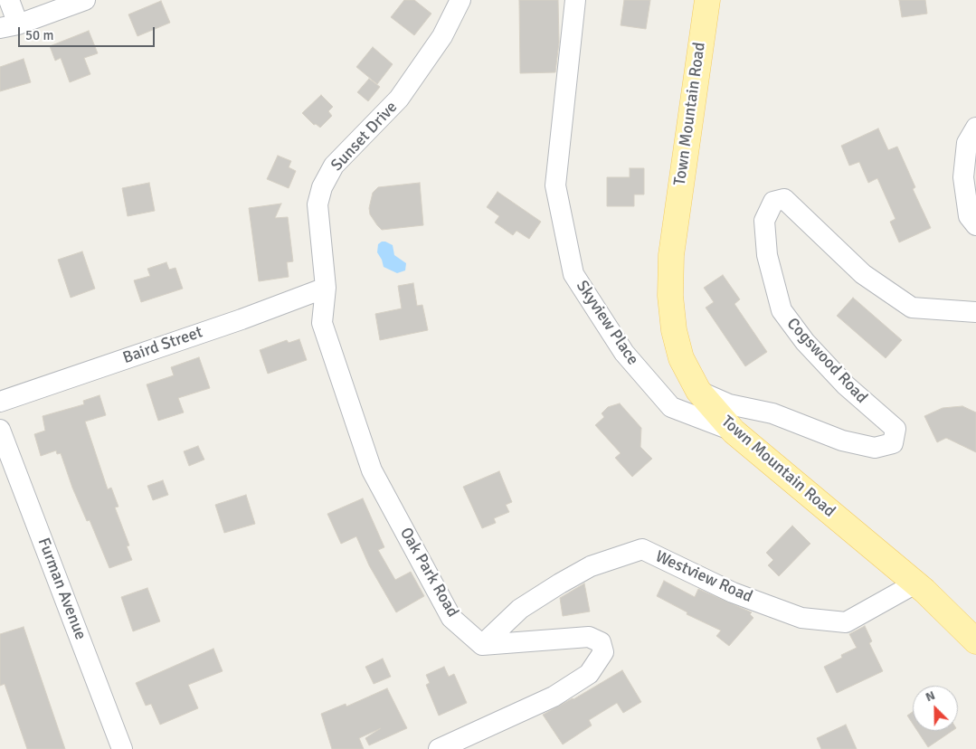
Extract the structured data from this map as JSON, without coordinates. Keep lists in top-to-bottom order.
{
  "streets": {
    "main road": ["Town Mountain Road"],
    "street": [
      "Sunset Drive",
      "Skyview Place",
      "Baird Street",
      "Cogswood Road",
      "Oak Park Road",
      "Westview Road",
      "Furman Avenue"
    ]
  },
  "crossings": [
    ["Town Mountain Road", "Skyview Place"],
    ["Town Mountain Road", "Cogswood Road"],
    ["Town Mountain Road", "Westview Road"],
    ["Sunset Drive", "Baird Street"],
    ["Sunset Drive", "Oak Park Road"],
    ["Baird Street", "Oak Park Road"],
    ["Oak Park Road", "Westview Road"]
  ],
  "scale_bar": "50 m",
  "north": "top left"
}
